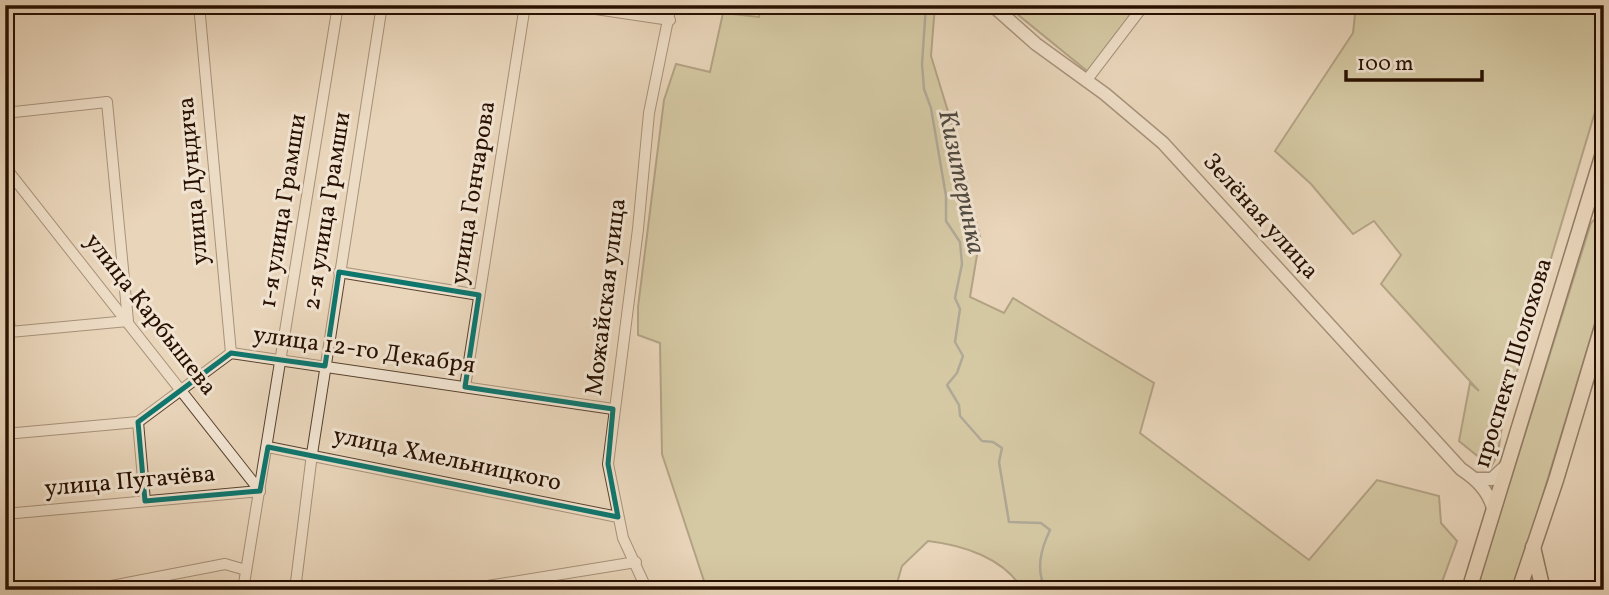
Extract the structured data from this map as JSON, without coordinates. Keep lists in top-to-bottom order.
{
  "streets": {
    "main road": ["проспект Шолохова"],
    "street": [
      "улица Дундича",
      "улица Гончарова",
      "1-я улица Грамши",
      "2-я улица Грамши",
      "Зелёная улица",
      "Можайская улица",
      "улица Карбышева",
      "улица 12-го Декабря",
      "улица Хмельницкого",
      "улица Пугачёва"
    ]
  },
  "crossings": [
    ["улица Дундича", "улица 12-го Декабря"],
    ["улица Гончарова", "улица 12-го Декабря"],
    ["1-я улица Грамши", "улица Карбышева"],
    ["1-я улица Грамши", "улица 12-го Декабря"],
    ["1-я улица Грамши", "улица Хмельницкого"],
    ["1-я улица Грамши", "улица Пугачёва"],
    ["2-я улица Грамши", "улица 12-го Декабря"],
    ["2-я улица Грамши", "улица Хмельницкого"],
    ["Зелёная улица", "проспект Шолохова"],
    ["Можайская улица", "улица 12-го Декабря"],
    ["Можайская улица", "улица Хмельницкого"],
    ["улица Карбышева", "улица 12-го Декабря"],
    ["улица Карбышева", "улица Пугачёва"]
  ],
  "water": ["Кизитеринка"],
  "scale_bar": "100 m"
}
